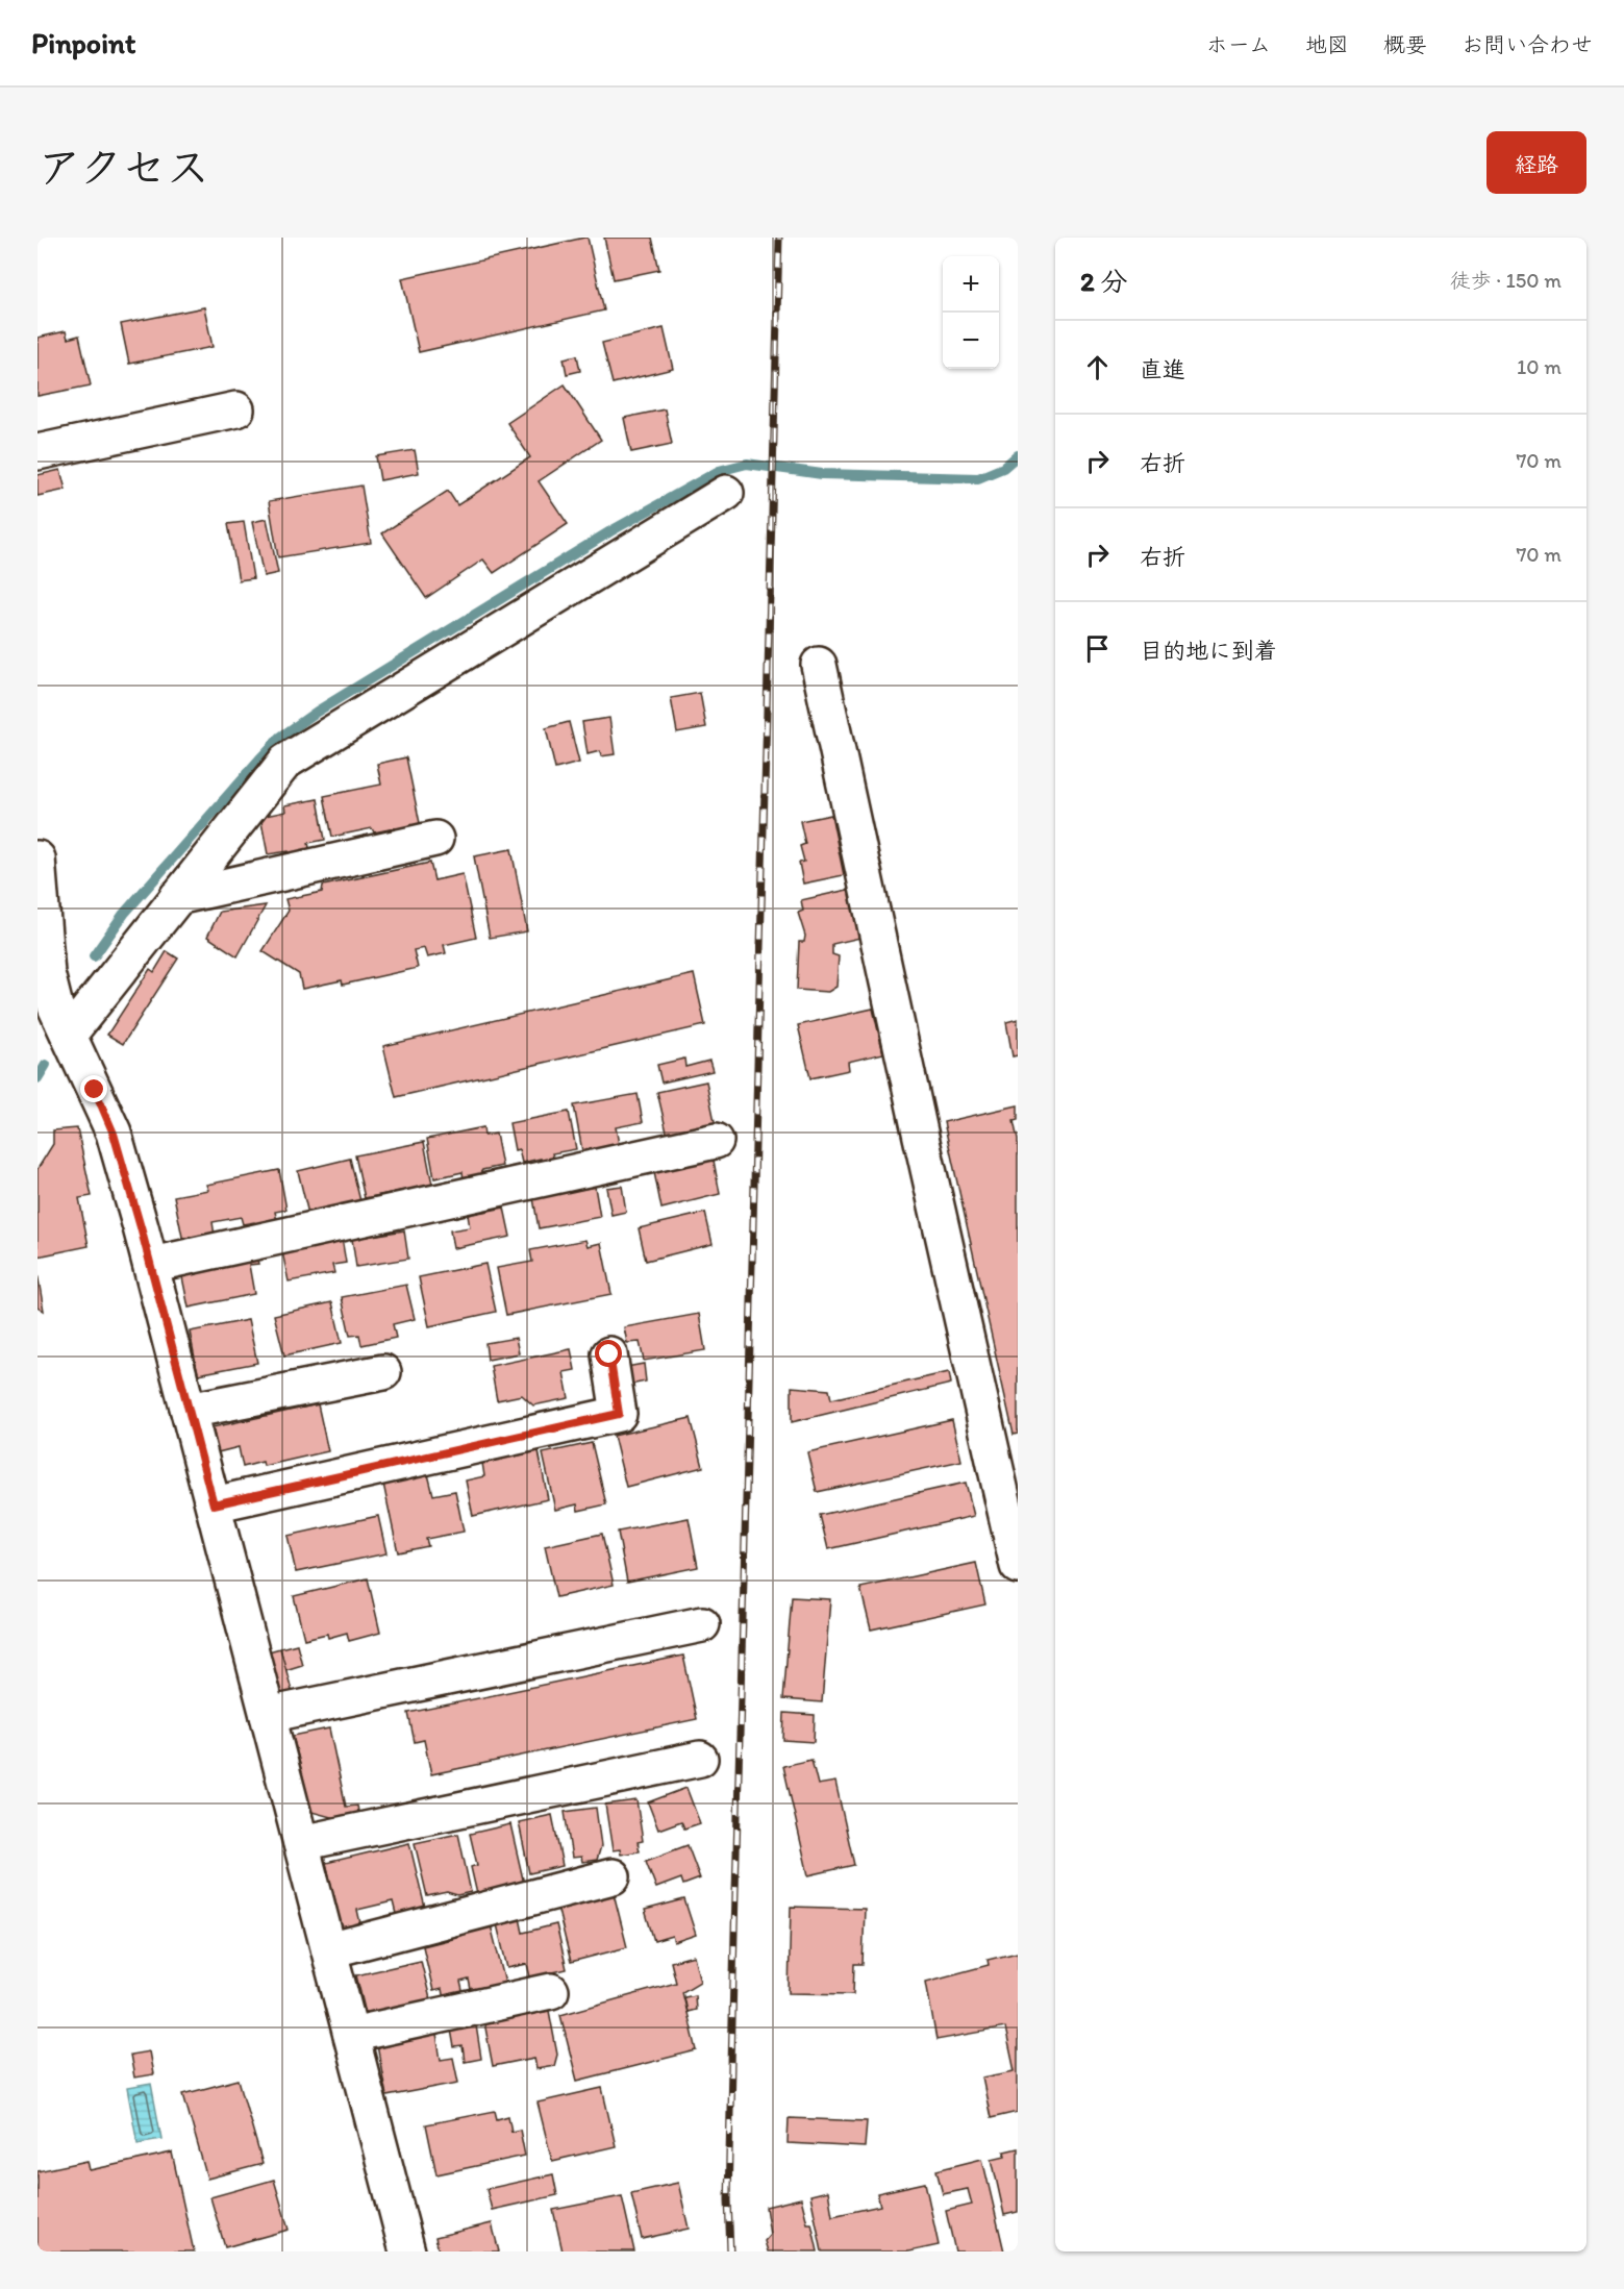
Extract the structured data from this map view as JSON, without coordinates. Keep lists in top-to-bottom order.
{
  "page": {
    "header": "Pinpoint",
    "nav": [
      "ホーム",
      "地図",
      "概要",
      "お問い合わせ"
    ],
    "title": "アクセス",
    "buttons": "経路",
    "heading": ["2 分", "徒歩 · 150 m"],
    "map_buttons": ["+", "−"],
    "list": [
      ["直進", "10 m"],
      ["右折", "70 m"],
      ["右折", "70 m"],
      "目的地に到着"
    ]
  }
}
